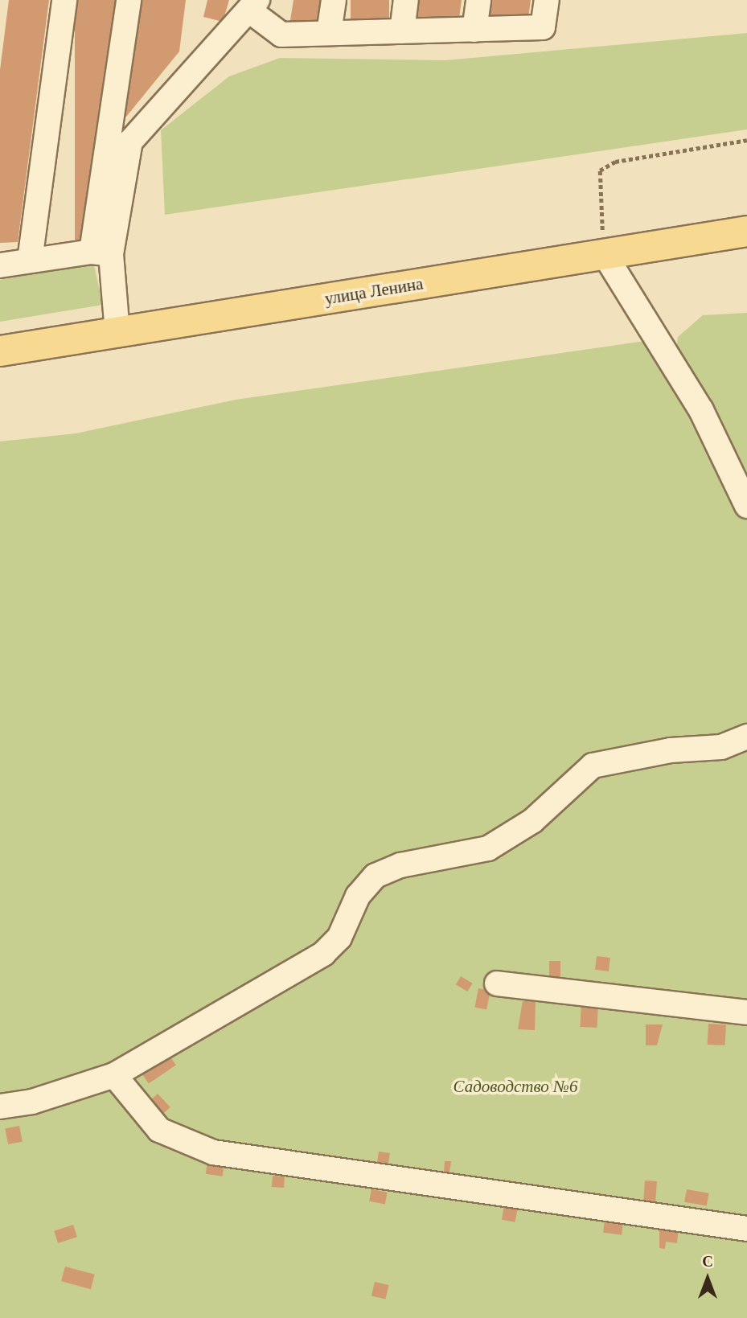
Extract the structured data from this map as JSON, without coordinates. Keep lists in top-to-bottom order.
{
  "streets": {
    "main road": ["улица Ленина"]
  },
  "parks": ["Садоводство №6"],
  "north": "top"
}
